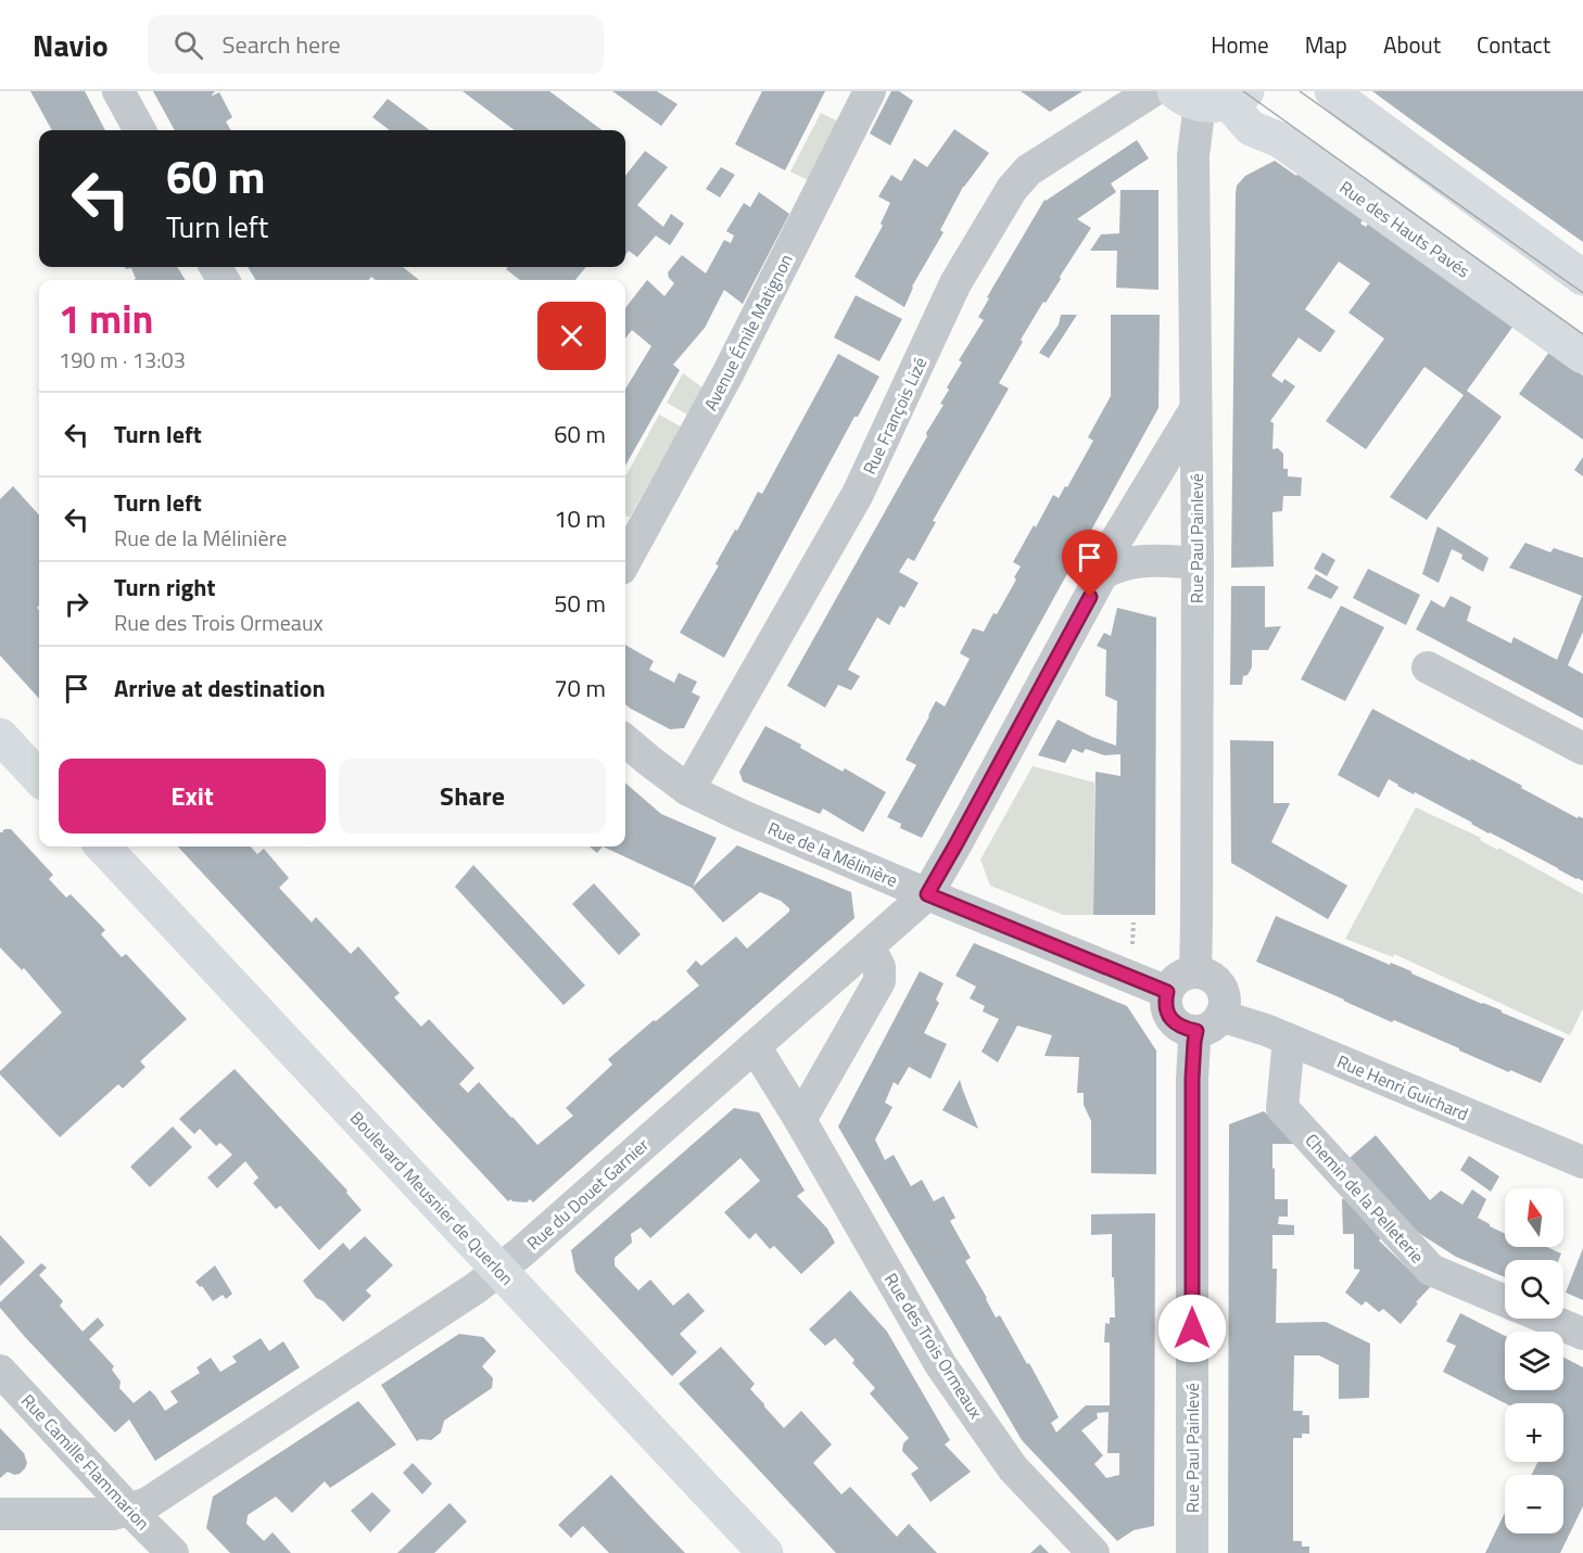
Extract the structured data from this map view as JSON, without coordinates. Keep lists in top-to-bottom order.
{
  "streets": {
    "main road": ["Rue des Hauts Pavés", "Boulevard Meusnier de Querlon"],
    "street": [
      "Avenue Émile Matignon",
      "Rue François Lizé",
      "Rue Paul Painlevé",
      "Rue de la Mélinière",
      "Rue Henri Guichard",
      "Rue du Douet Garnier",
      "Chemin de la Pelleterie",
      "Rue des Trois Ormeaux",
      "Rue Camille Flammarion"
    ]
  },
  "crossings": [
    ["Rue des Hauts Pavés", "Rue Paul Painlevé"],
    ["Rue François Lizé", "Rue de la Mélinière"],
    ["Rue Paul Painlevé", "Rue de la Mélinière"],
    ["Rue Paul Painlevé", "Rue Henri Guichard"],
    ["Rue de la Mélinière", "Rue Henri Guichard"],
    ["Rue de la Mélinière", "Rue du Douet Garnier"],
    ["Rue Henri Guichard", "Chemin de la Pelleterie"],
    ["Rue du Douet Garnier", "Boulevard Meusnier de Querlon"],
    ["Rue du Douet Garnier", "Rue des Trois Ormeaux"],
    ["Rue du Douet Garnier", "Rue Camille Flammarion"]
  ],
  "north": "top",
  "page": {
    "header": "Navio",
    "search": "Search here",
    "nav": [
      "Home",
      "Map",
      "About",
      "Contact"
    ],
    "turn": ["60 m", "Turn left"],
    "heading": ["1 min", "190 m · 13:03"],
    "list": [
      {
        "name": "Turn left",
        "value": "60 m"
      },
      {
        "name": "Turn left",
        "note": "Rue de la Mélinière",
        "value": "10 m"
      },
      {
        "name": "Turn right",
        "note": "Rue des Trois Ormeaux",
        "value": "50 m"
      },
      {
        "name": "Arrive at destination",
        "value": "70 m"
      }
    ],
    "buttons": ["Exit", "Share"],
    "map_buttons": ["+", "−"]
  }
}
